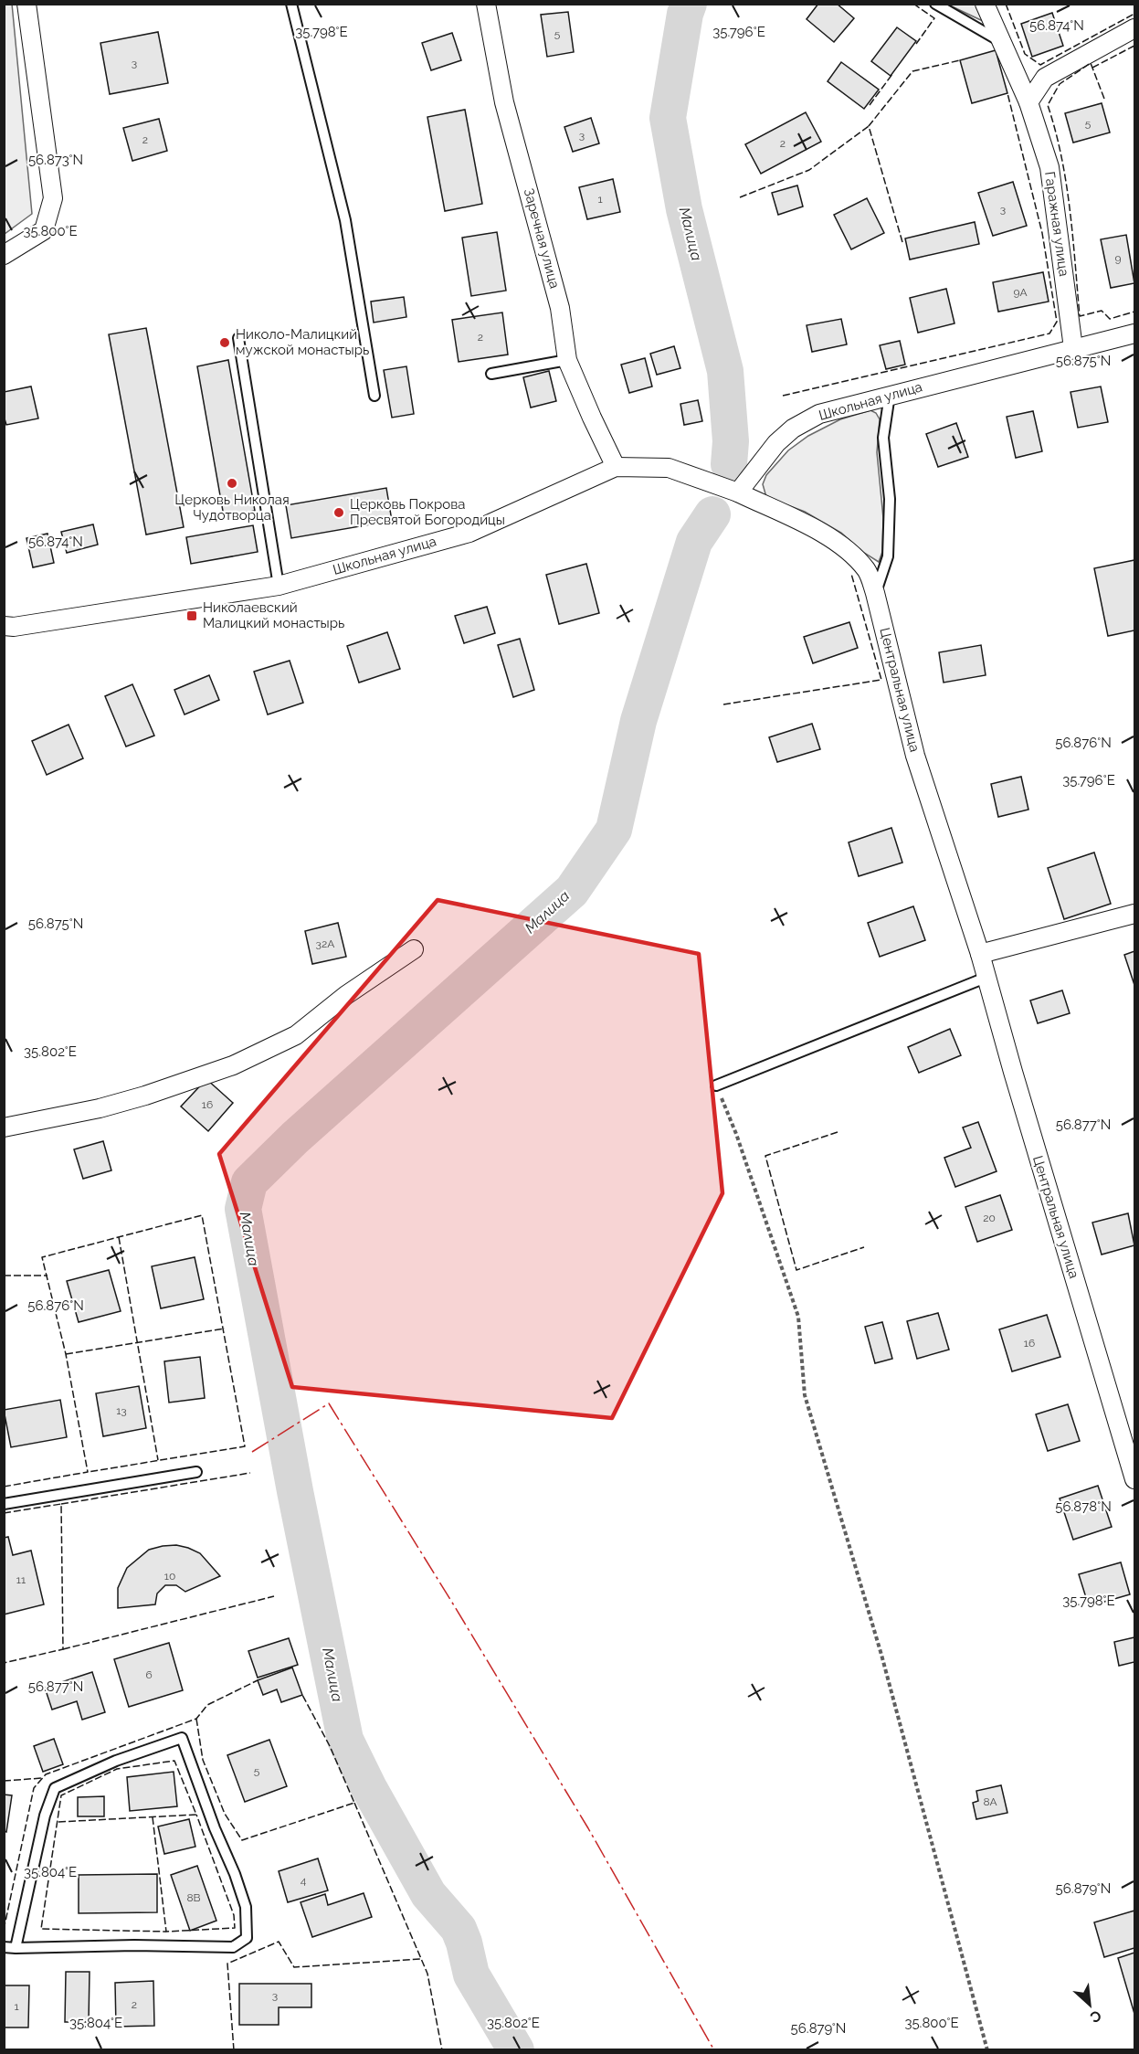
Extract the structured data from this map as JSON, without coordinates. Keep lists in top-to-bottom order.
{
  "streets": {
    "street": [
      "Гаражная улица",
      "Заречная улица",
      "Школьная улица",
      "Центральная улица"
    ]
  },
  "crossings": [
    ["Гаражная улица", "Школьная улица"],
    ["Заречная улица", "Школьная улица"],
    ["Школьная улица", "Центральная улица"]
  ],
  "water": ["Малица"],
  "places": {
    "other": ["Николо-Малицкий мужской монастырь", "Церковь Николая Чудотворца", "Церковь Покрова Пресвятой Богородицы"],
    "transit": ["Николаевский Малицкий монастырь"]
  },
  "house_numbers": [
    "5",
    "3",
    "5",
    "3",
    "2",
    "2",
    "1",
    "3",
    "9",
    "9А",
    "2",
    "32А",
    "16",
    "20",
    "16",
    "13",
    "10",
    "11",
    "6",
    "5",
    "8А",
    "4",
    "8В",
    "3",
    "2",
    "1"
  ],
  "north": "bottom right",
  "coordinates": [
    "56.874°N",
    "35.798°E",
    "35.796°E",
    "56.873°N",
    "35.800°E",
    "56.875°N",
    "56.876°N",
    "35.802°E",
    "56.877°N",
    "56.878°N",
    "35.804°E",
    "56.879°N"
  ]
}
